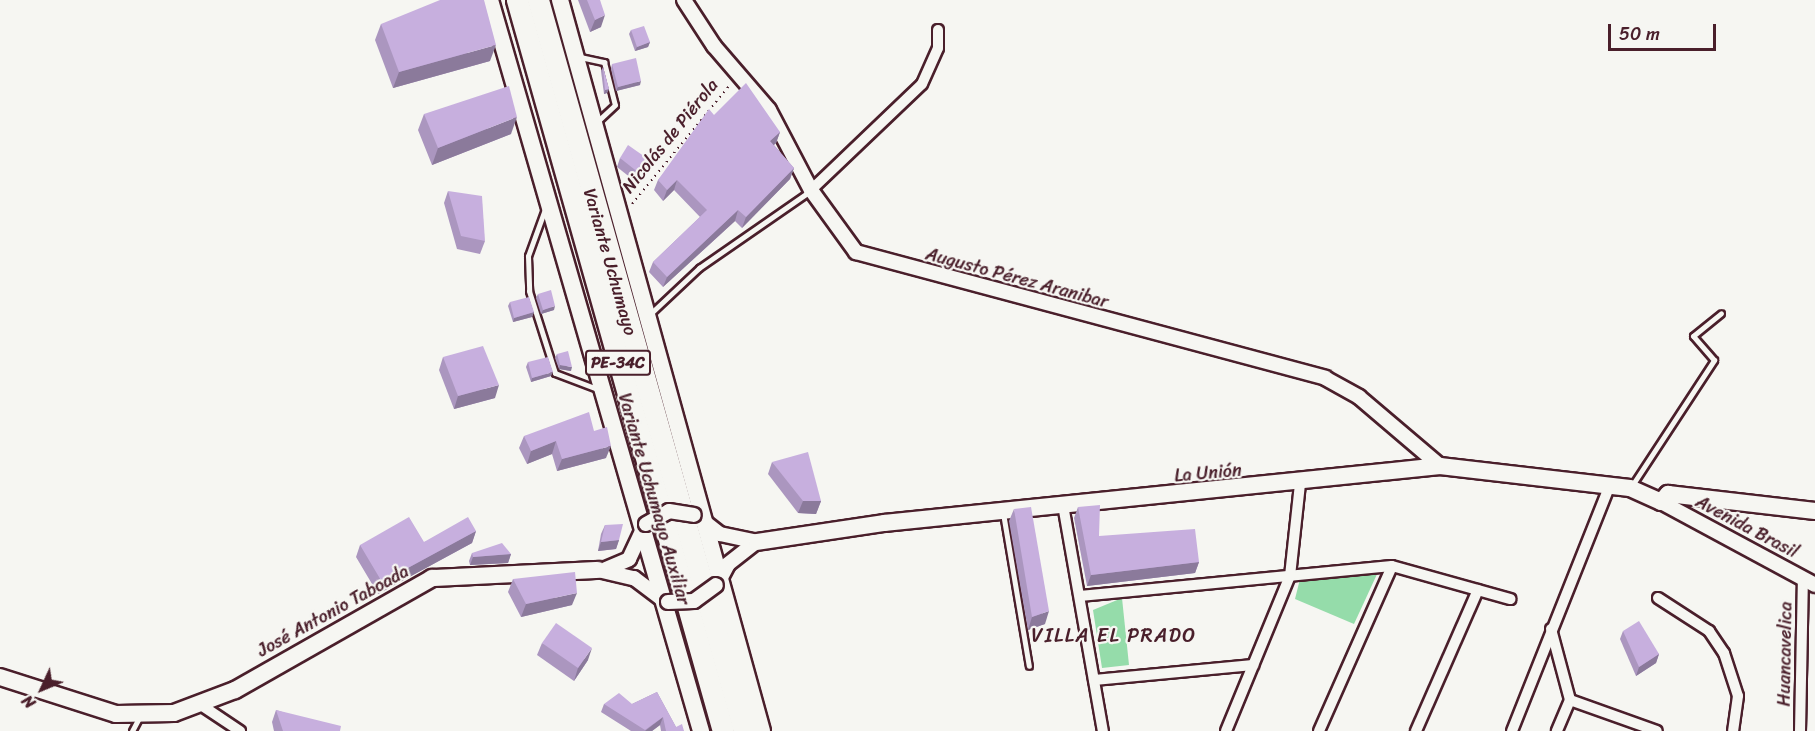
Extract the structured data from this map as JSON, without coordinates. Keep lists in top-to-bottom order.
{
  "streets": {
    "highway": ["Variante Uchumayo", "PE-34C"],
    "main road": ["La Unión", "Variante Uchumayo Auxiliar", "José Antonio Taboada"],
    "street": ["Augusto Pérez Aranibar", "Avenida Brasil", "Huancavelica"],
    "path": ["Nicolás de Piérola"]
  },
  "crossings": [
    ["Nicolás de Piérola", "Augusto Pérez Aranibar"],
    ["Augusto Pérez Aranibar", "La Unión"],
    ["La Unión", "Avenida Brasil"],
    ["Variante Uchumayo Auxiliar", "José Antonio Taboada"],
    ["Avenida Brasil", "Huancavelica"]
  ],
  "districts": ["VILLA EL PRADO"],
  "scale_bar": "50 m",
  "north": "bottom left"
}
